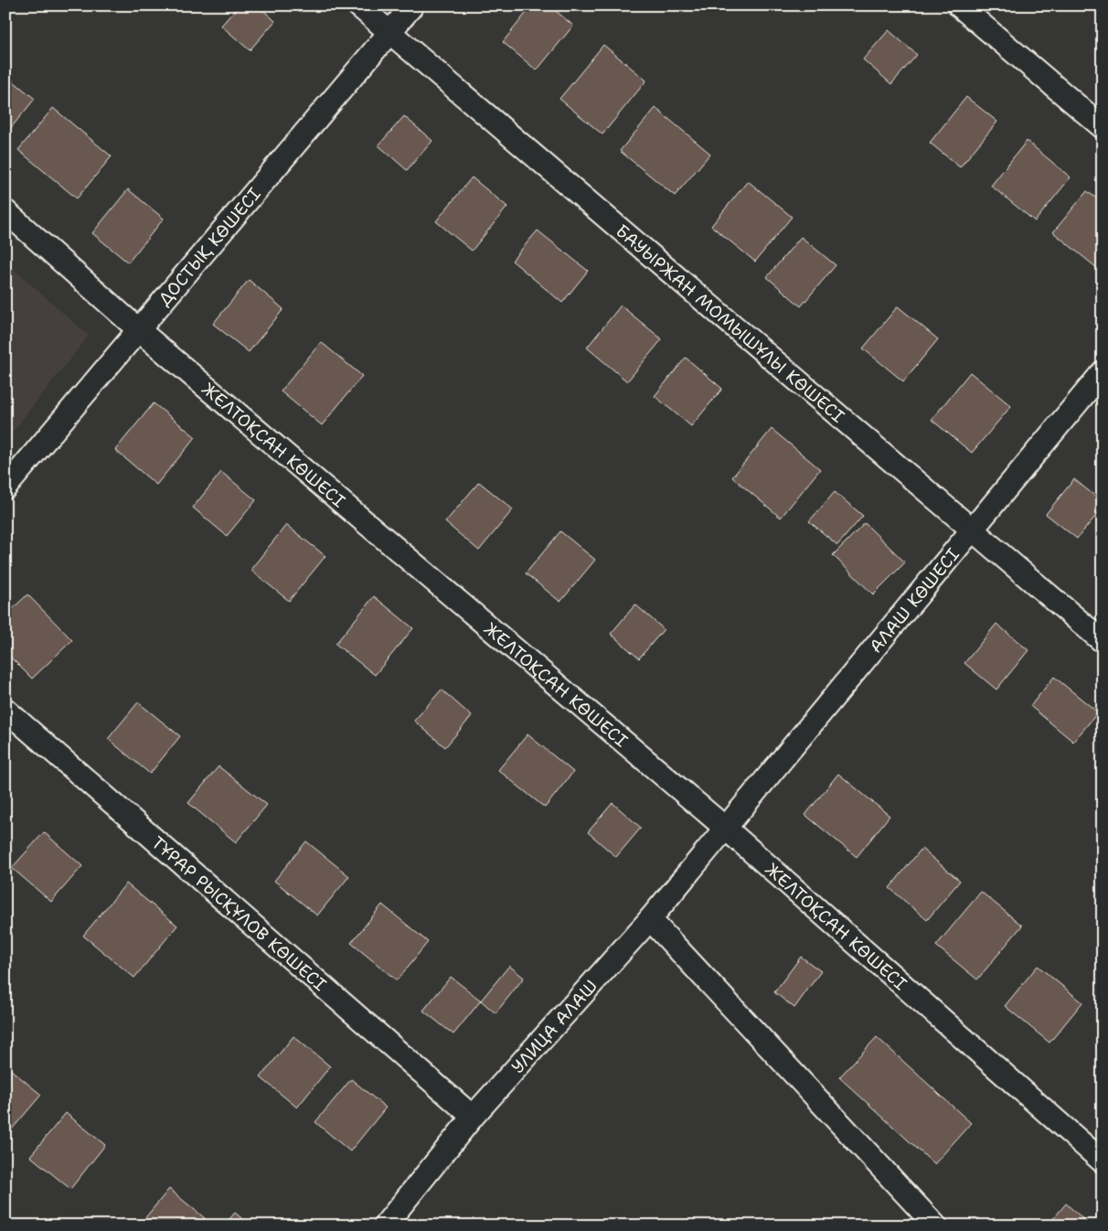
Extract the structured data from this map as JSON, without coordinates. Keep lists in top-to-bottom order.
{
  "streets": {
    "street": [
      "ДОСТЫҚ КӨШЕСІ",
      "БАУЫРЖАН МОМЫШҰЛЫ КӨШЕСІ",
      "ЖЕЛТОҚСАН КӨШЕСІ",
      "АЛАШ КӨШЕСІ",
      "ТҰРАР РЫСҚҰЛОВ КӨШЕСІ",
      "УЛИЦА АЛАШ"
    ]
  },
  "crossings": [
    ["ДОСТЫҚ КӨШЕСІ", "БАУЫРЖАН МОМЫШҰЛЫ КӨШЕСІ"],
    ["ДОСТЫҚ КӨШЕСІ", "ЖЕЛТОҚСАН КӨШЕСІ"],
    ["БАУЫРЖАН МОМЫШҰЛЫ КӨШЕСІ", "АЛАШ КӨШЕСІ"],
    ["ЖЕЛТОҚСАН КӨШЕСІ", "АЛАШ КӨШЕСІ"],
    ["ЖЕЛТОҚСАН КӨШЕСІ", "УЛИЦА АЛАШ"],
    ["АЛАШ КӨШЕСІ", "УЛИЦА АЛАШ"],
    ["ТҰРАР РЫСҚҰЛОВ КӨШЕСІ", "УЛИЦА АЛАШ"]
  ]
}
